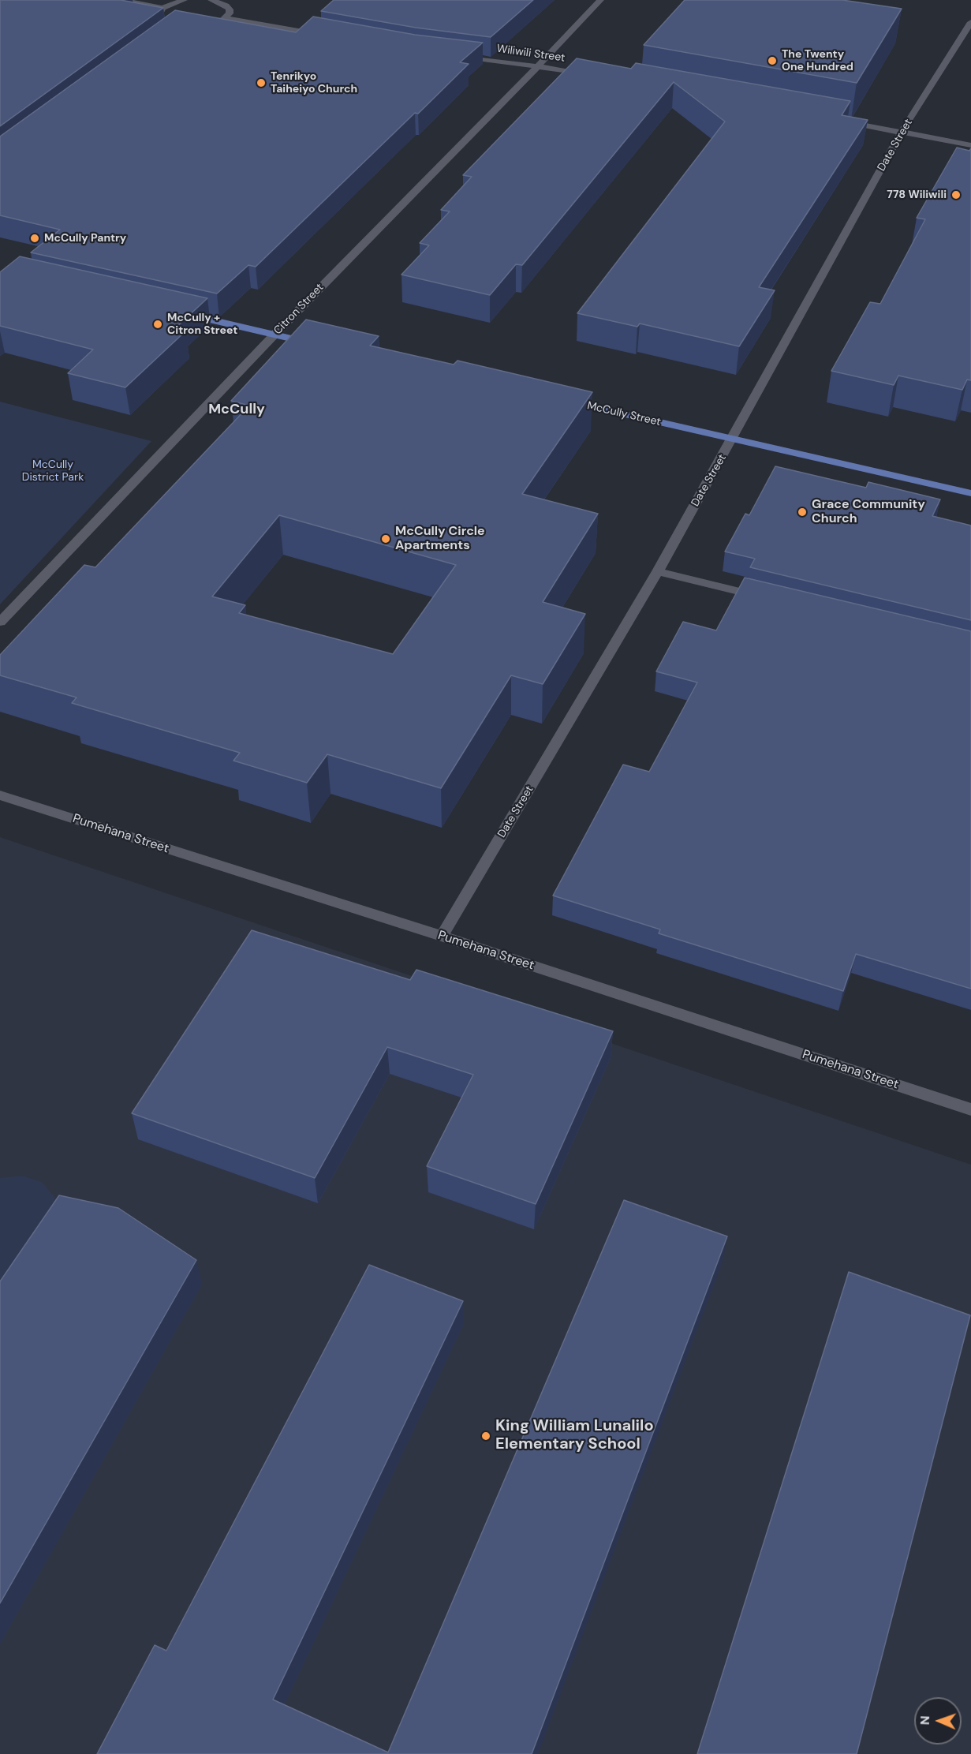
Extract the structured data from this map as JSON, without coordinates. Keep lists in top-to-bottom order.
{
  "streets": {
    "main road": ["McCully Street"],
    "street": [
      "Wiliwili Street",
      "Date Street",
      "Citron Street",
      "Pumehana Street"
    ]
  },
  "crossings": [
    ["Wiliwili Street", "Citron Street"],
    ["Date Street", "McCully Street"],
    ["Date Street", "Pumehana Street"]
  ],
  "districts": ["McCully"],
  "parks": ["McCully District Park"],
  "places": [
    "The Twenty One Hundred",
    "Tenrikyo Taiheiyo Church",
    "778 Wiliwili",
    "McCully Pantry",
    "McCully + Citron Street",
    "Grace Community Church",
    "McCully Circle Apartments",
    "King William Lunalilo Elementary School"
  ],
  "north": "left"
}
